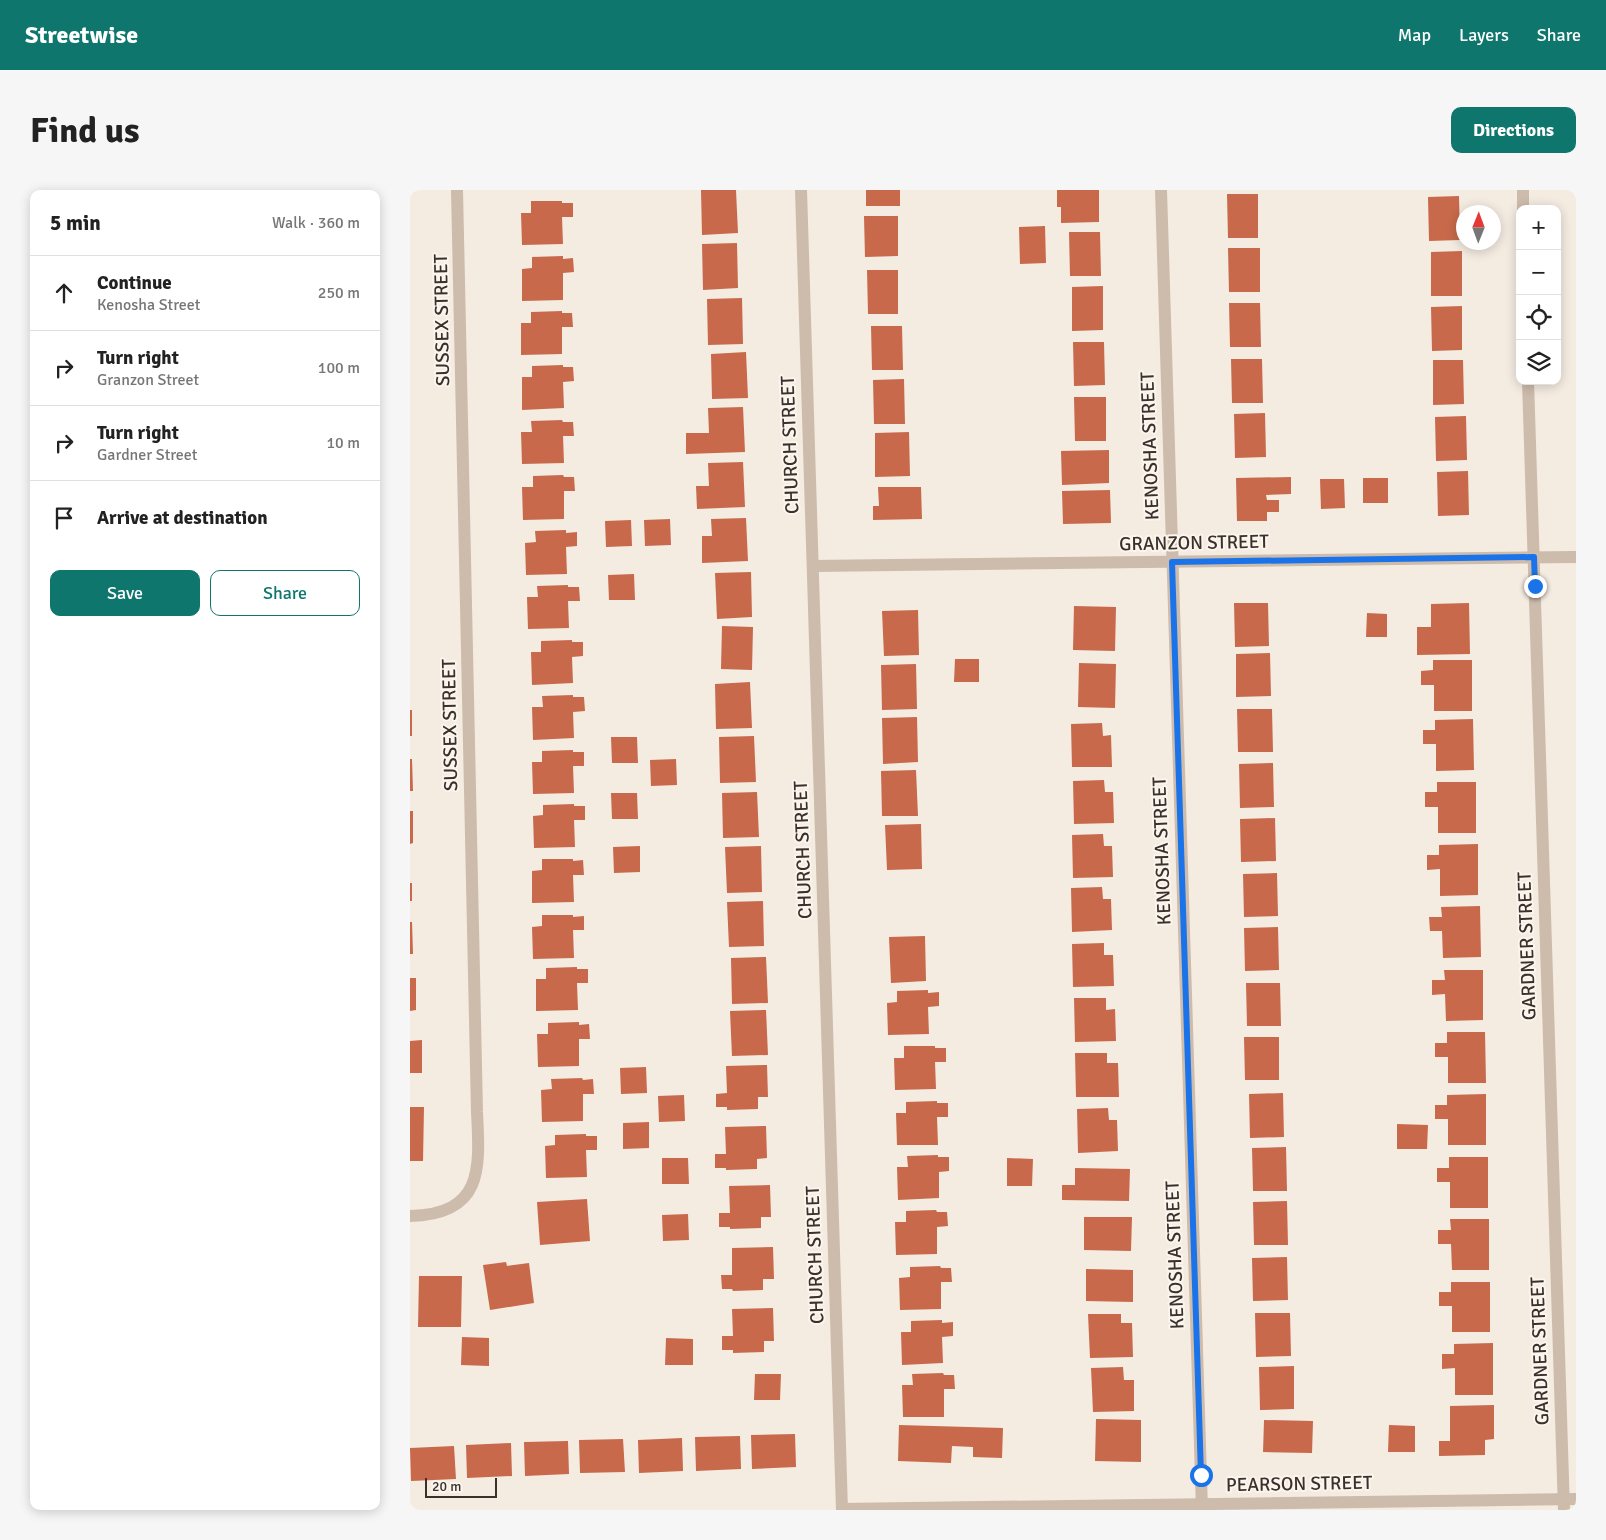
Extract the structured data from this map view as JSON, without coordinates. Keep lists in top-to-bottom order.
{
  "streets": {
    "street": [
      "SUSSEX STREET",
      "CHURCH STREET",
      "KENOSHA STREET",
      "GRANZON STREET",
      "GARDNER STREET",
      "PEARSON STREET"
    ]
  },
  "crossings": [
    ["CHURCH STREET", "GRANZON STREET"],
    ["CHURCH STREET", "PEARSON STREET"],
    ["KENOSHA STREET", "GRANZON STREET"],
    ["KENOSHA STREET", "PEARSON STREET"],
    ["GRANZON STREET", "GARDNER STREET"],
    ["GARDNER STREET", "PEARSON STREET"]
  ],
  "scale_bar": "20 m",
  "north": "top",
  "page": {
    "header": "Streetwise",
    "nav": ["Map", "Layers", "Share"],
    "buttons": [
      "Directions",
      ["Save", "Share"]
    ],
    "title": "Find us",
    "heading": ["5 min", "Walk · 360 m"],
    "map_buttons": ["+", "−"],
    "list": [
      ["Continue", "Kenosha Street", "250 m"],
      ["Turn right", "Granzon Street", "100 m"],
      ["Turn right", "Gardner Street", "10 m"],
      "Arrive at destination"
    ],
    "scale": "20 m"
  }
}
